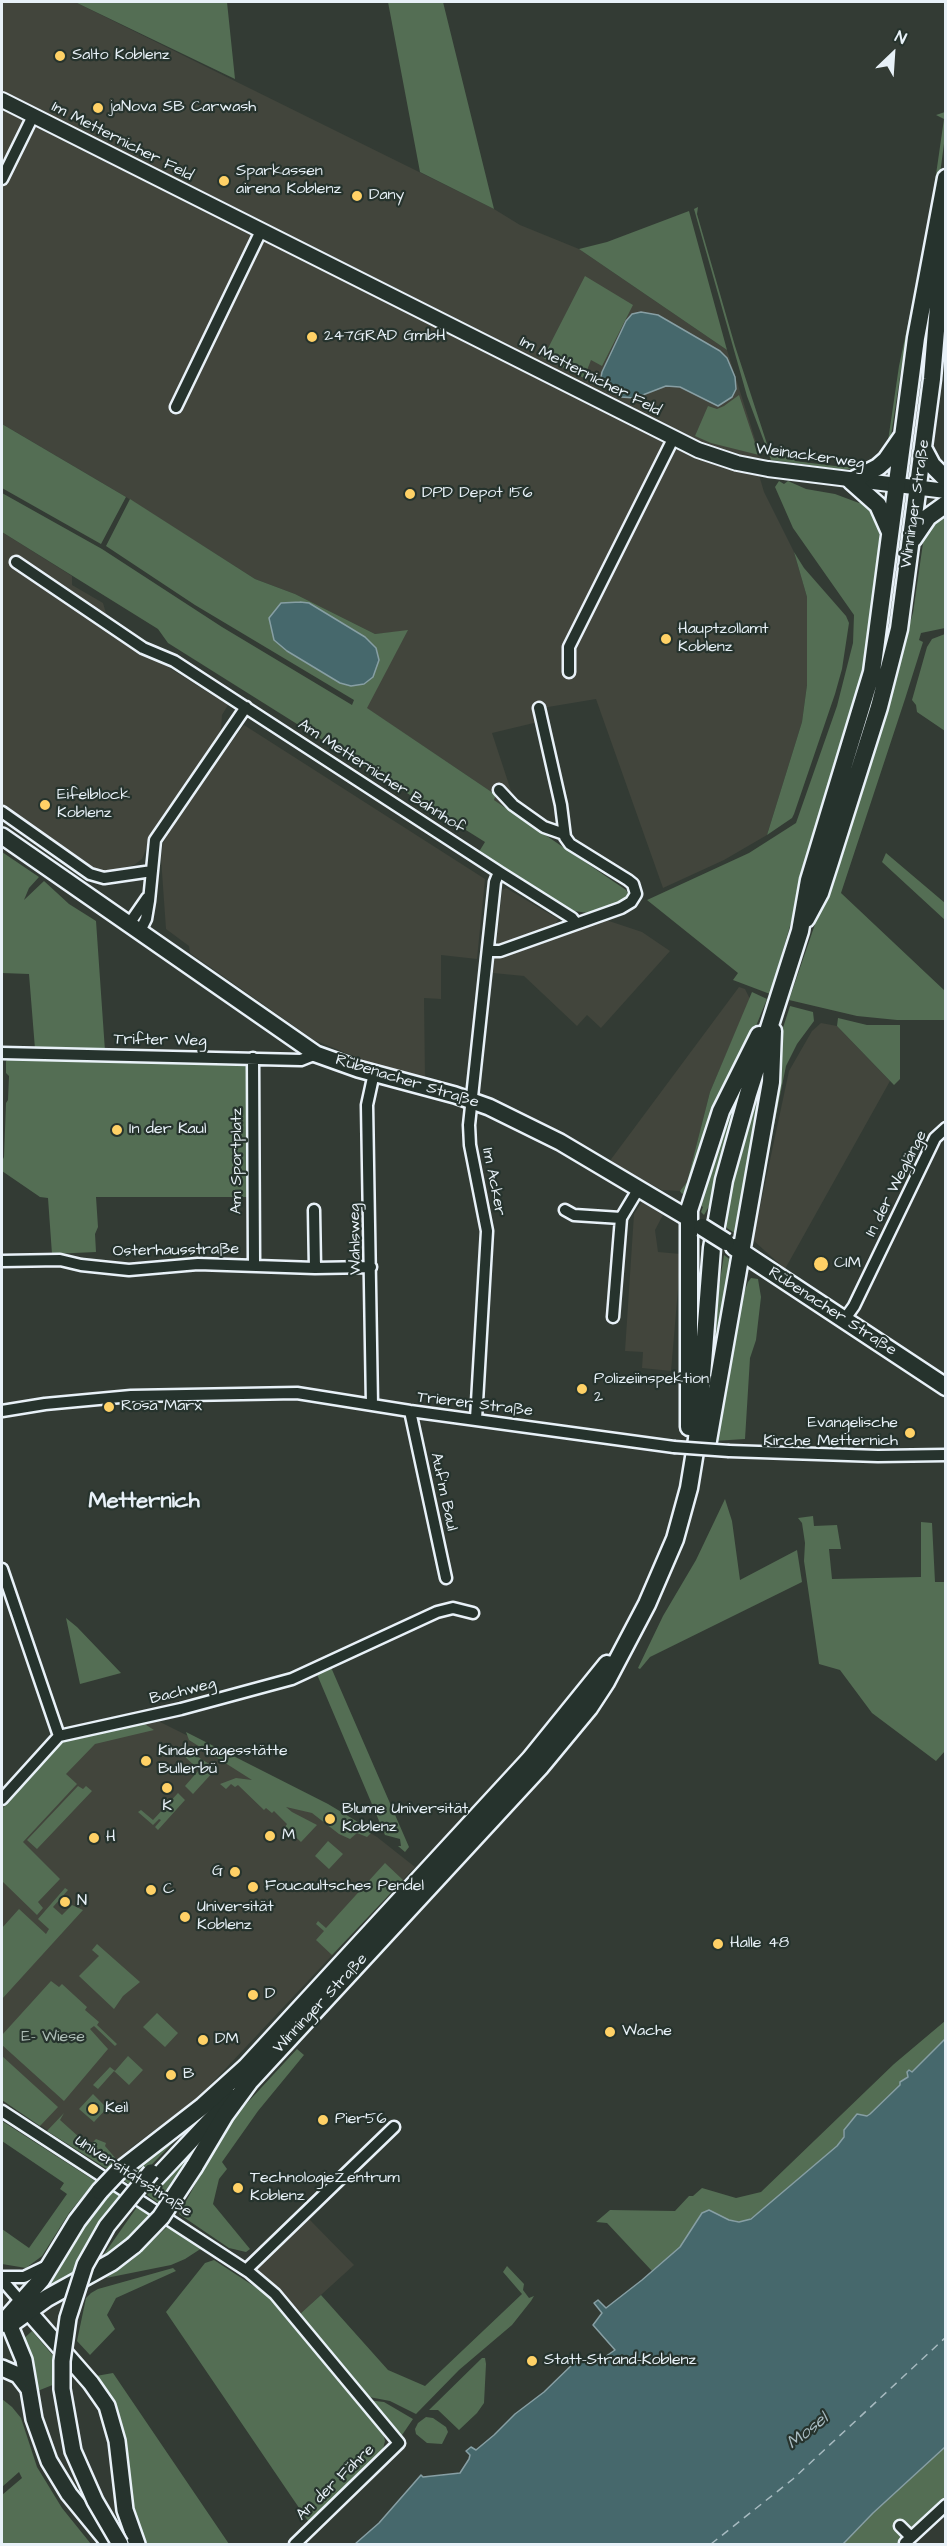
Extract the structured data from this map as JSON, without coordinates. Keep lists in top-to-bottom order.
{
  "streets": {
    "main road": ["Winninger Straße", "Rübenacher Straße"],
    "street": [
      "Im Metternicher Feld",
      "Weinackerweg",
      "Am Metternicher Bahnhof",
      "Trifter Weg",
      "Am Sportplatz",
      "Im Acker",
      "In der Weglänge",
      "Wahlsweg",
      "Osterhausstraße",
      "Trierer Straße",
      "Auf'm Baul",
      "Bachweg",
      "Universitätsstraße",
      "An der Fähre"
    ]
  },
  "crossings": [
    ["Im Metternicher Feld", "Weinackerweg"],
    ["Weinackerweg", "Winninger Straße"],
    ["Am Metternicher Bahnhof", "Im Acker"],
    ["Trifter Weg", "Rübenacher Straße"],
    ["Trifter Weg", "Am Sportplatz"],
    ["Rübenacher Straße", "Im Acker"],
    ["Rübenacher Straße", "In der Weglänge"],
    ["Rübenacher Straße", "Wahlsweg"],
    ["Am Sportplatz", "Osterhausstraße"],
    ["Im Acker", "Trierer Straße"],
    ["Wahlsweg", "Osterhausstraße"],
    ["Wahlsweg", "Trierer Straße"],
    ["Trierer Straße", "Auf'm Baul"],
    ["Universitätsstraße", "An der Fähre"]
  ],
  "districts": ["Metternich"],
  "water": ["Mosel"],
  "parks": ["E- Wiese"],
  "places": [
    "Salto Koblenz",
    "jaNova SB Carwash",
    "Sparkassen airena Koblenz",
    "Dany",
    "247GRAD GmbH",
    "DPD Depot 156",
    "Hauptzollamt Koblenz",
    "Eifelblock Koblenz",
    "In der Kaul",
    "CIM",
    "Polizeiinspektion 2",
    "Rosa Marx",
    "Evangelische Kirche Metternich",
    "Kindertagesstätte Bullerbü",
    "K",
    "Blume Universität Koblenz",
    "M",
    "H",
    "G",
    "Foucaultsches Pendel",
    "C",
    "N",
    "Universität Koblenz",
    "Halle 48",
    "D",
    "Wache",
    "DM",
    "B",
    "Keil",
    "Pier56",
    "TechnologieZentrum Koblenz",
    "Statt-Strand-Koblenz"
  ],
  "north": "top right"
}
